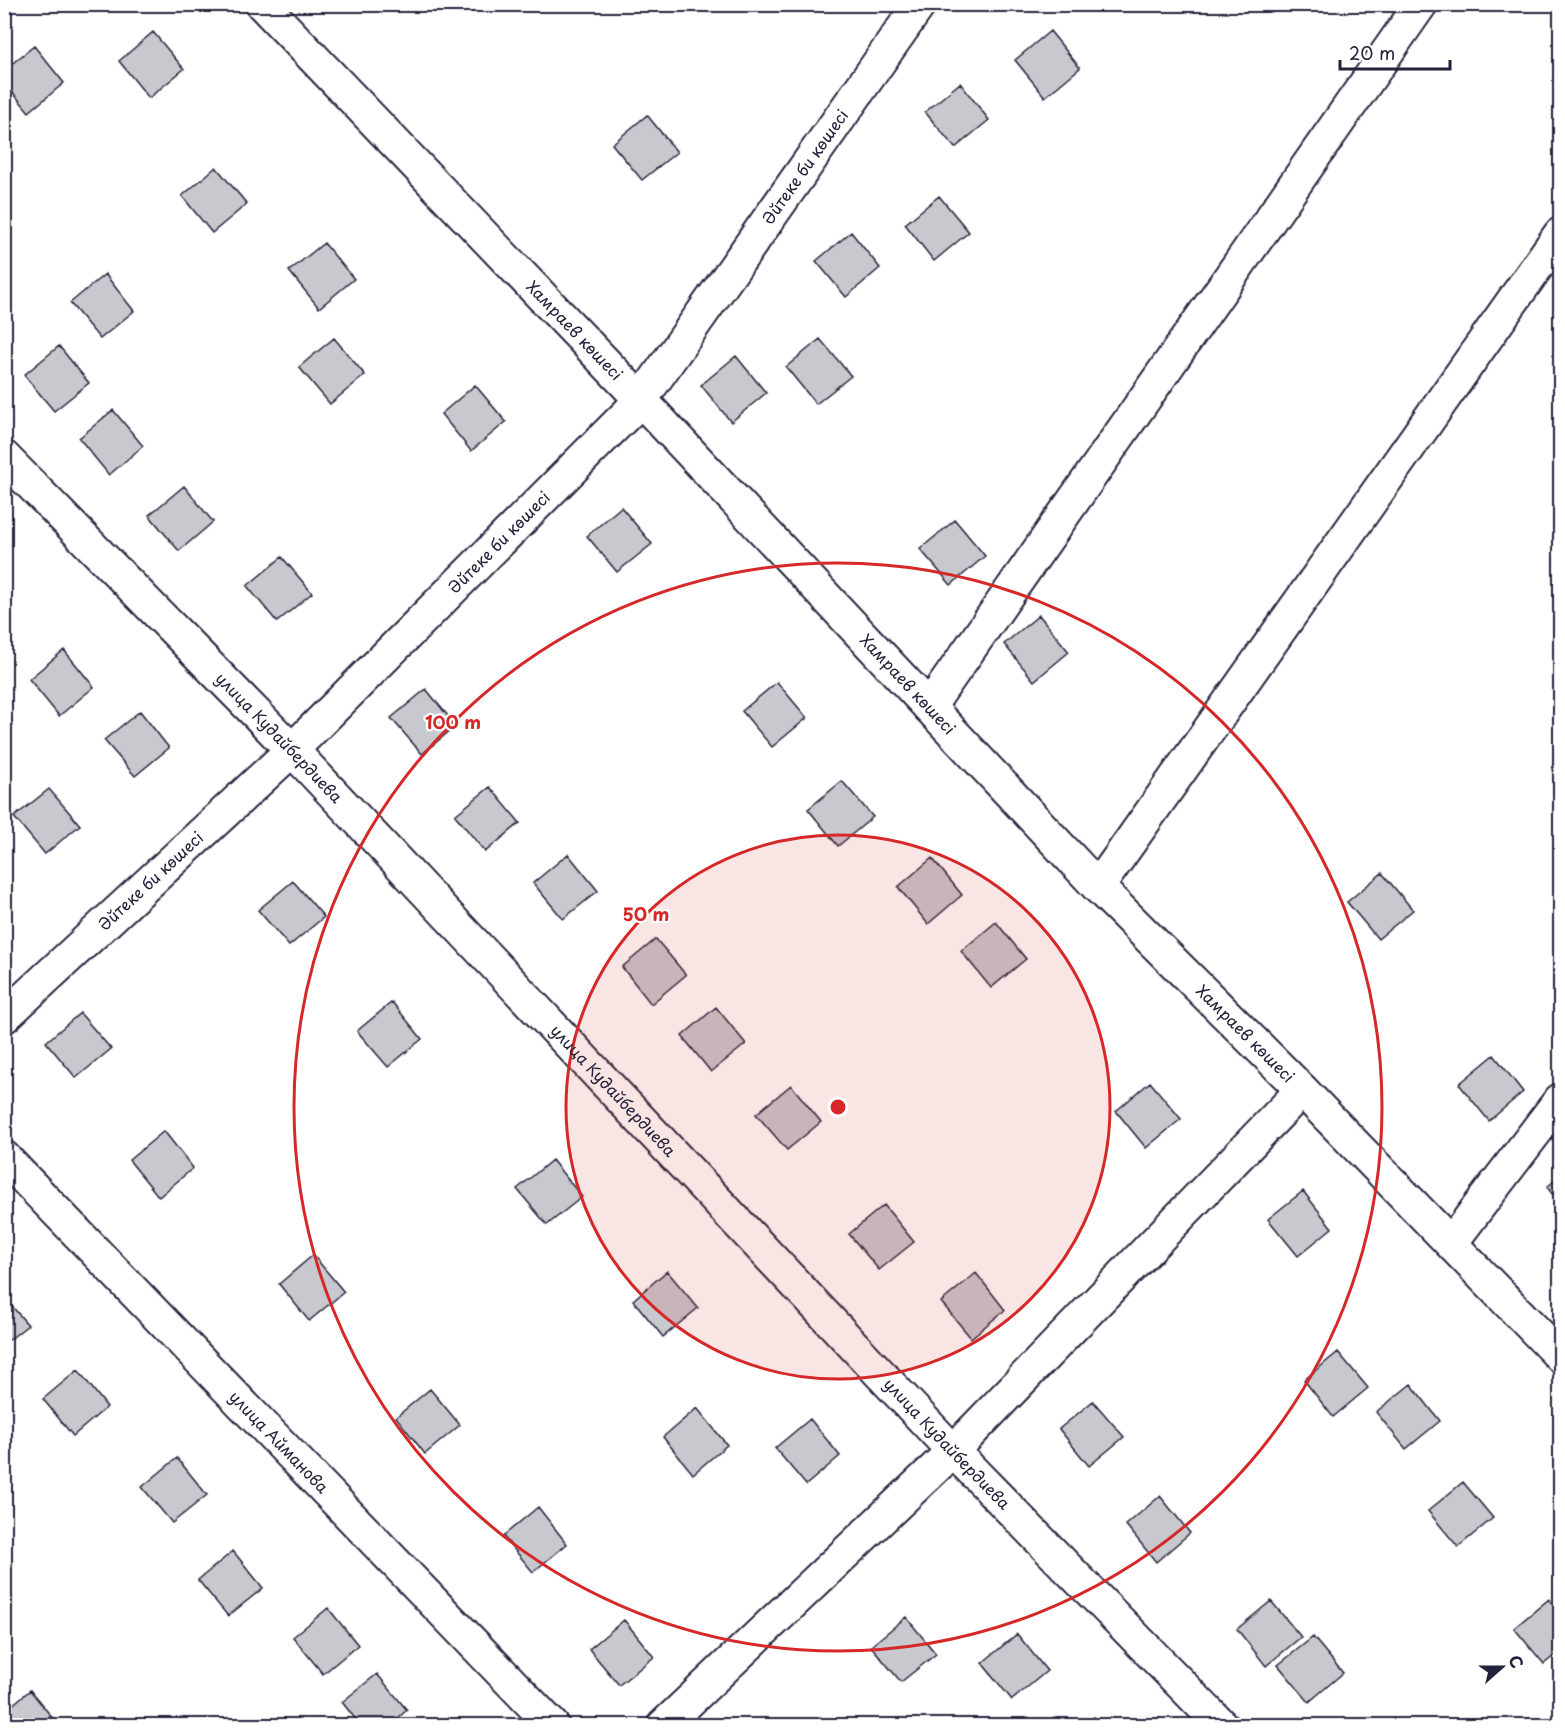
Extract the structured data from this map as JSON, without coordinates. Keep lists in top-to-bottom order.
{
  "streets": {
    "street": [
      "Әйтеке би көшесі",
      "Хамраев көшесі",
      "улица Кудайбердиева",
      "улица Айманова"
    ]
  },
  "crossings": [
    ["Әйтеке би көшесі", "Хамраев көшесі"],
    ["Әйтеке би көшесі", "улица Кудайбердиева"]
  ],
  "scale_bar": "20 m",
  "north": "right",
  "rings": ["100 m", "50 m"]
}
